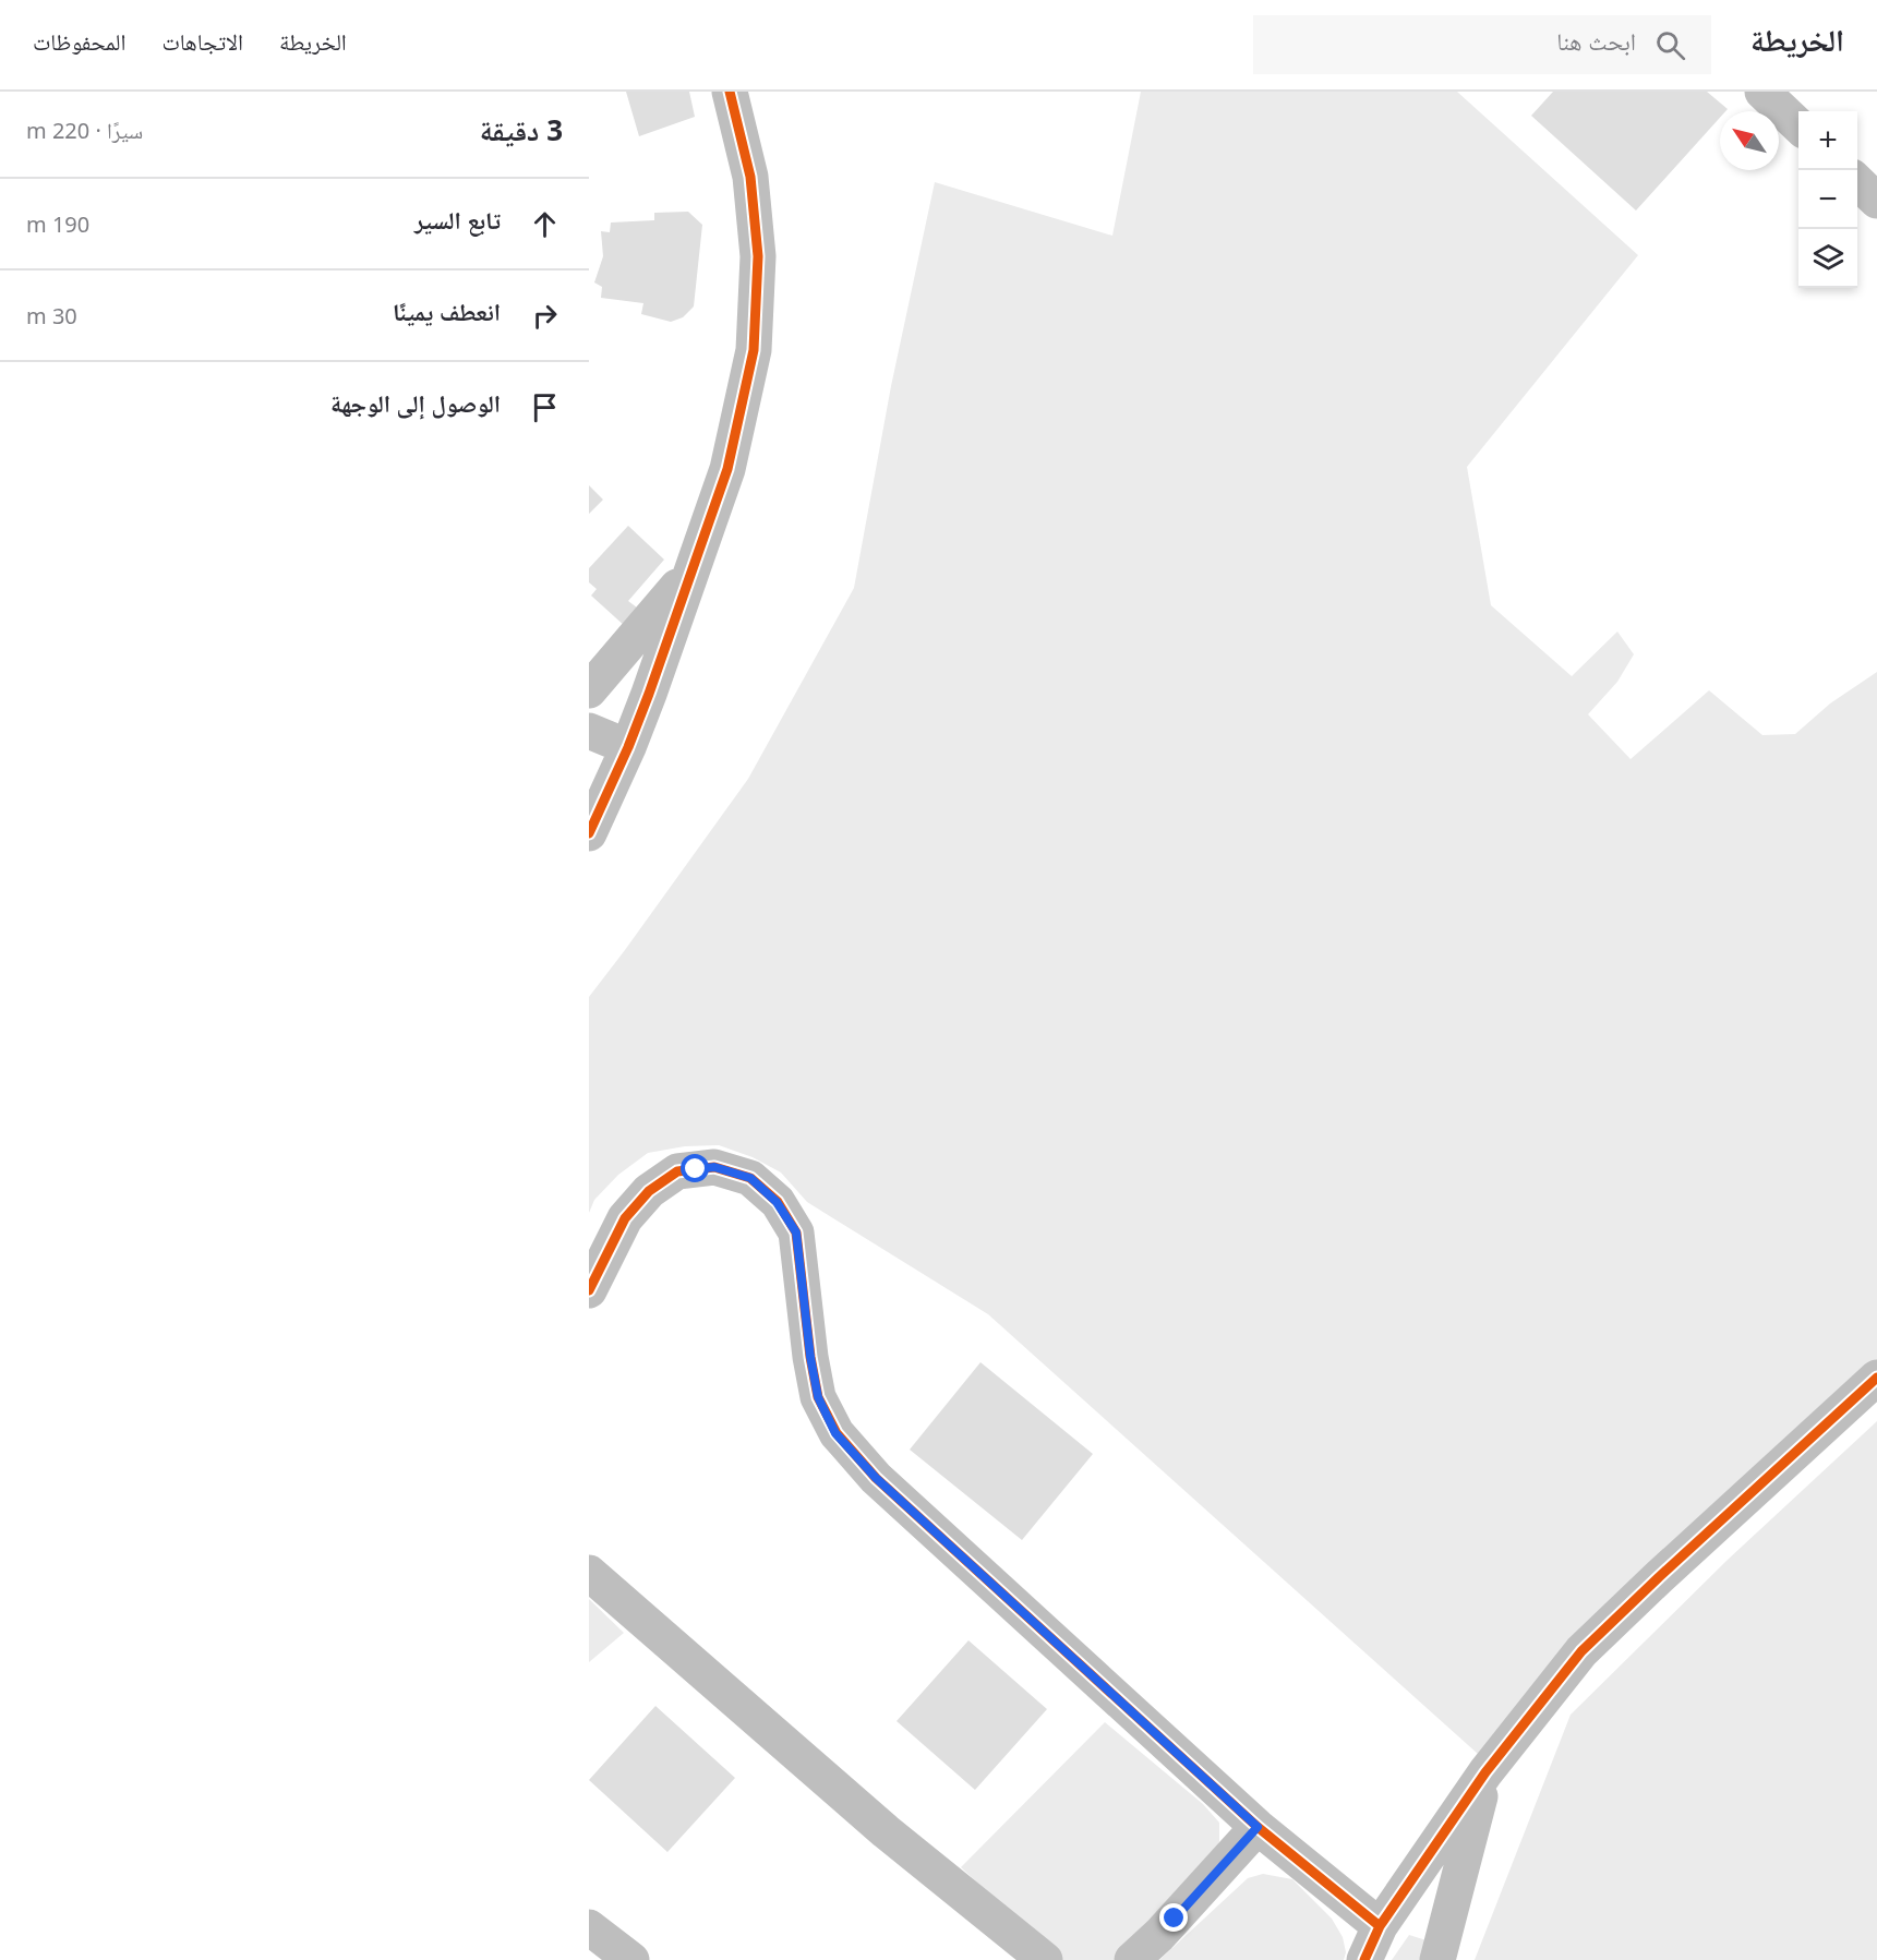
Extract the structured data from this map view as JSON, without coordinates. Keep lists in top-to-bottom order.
{
  "north": "top left",
  "page": {
    "header": "الخريطة",
    "search": "ابحث هنا",
    "nav": ["الخريطة", "الاتجاهات", "المحفوظات"],
    "heading": ["3 دقيقة", "سيرًا · 220 m"],
    "map_buttons": ["+", "−"],
    "list": [
      ["تابع السير", "190 m"],
      ["انعطف يمينًا", "30 m"],
      "الوصول إلى الوجهة"
    ]
  }
}
